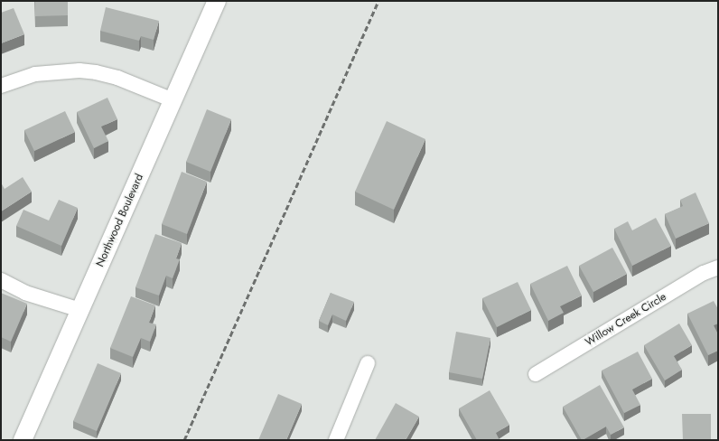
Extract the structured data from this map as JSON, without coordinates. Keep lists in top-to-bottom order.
{
  "streets": {
    "street": ["Northwood Boulevard", "Willow Creek Circle"]
  }
}
